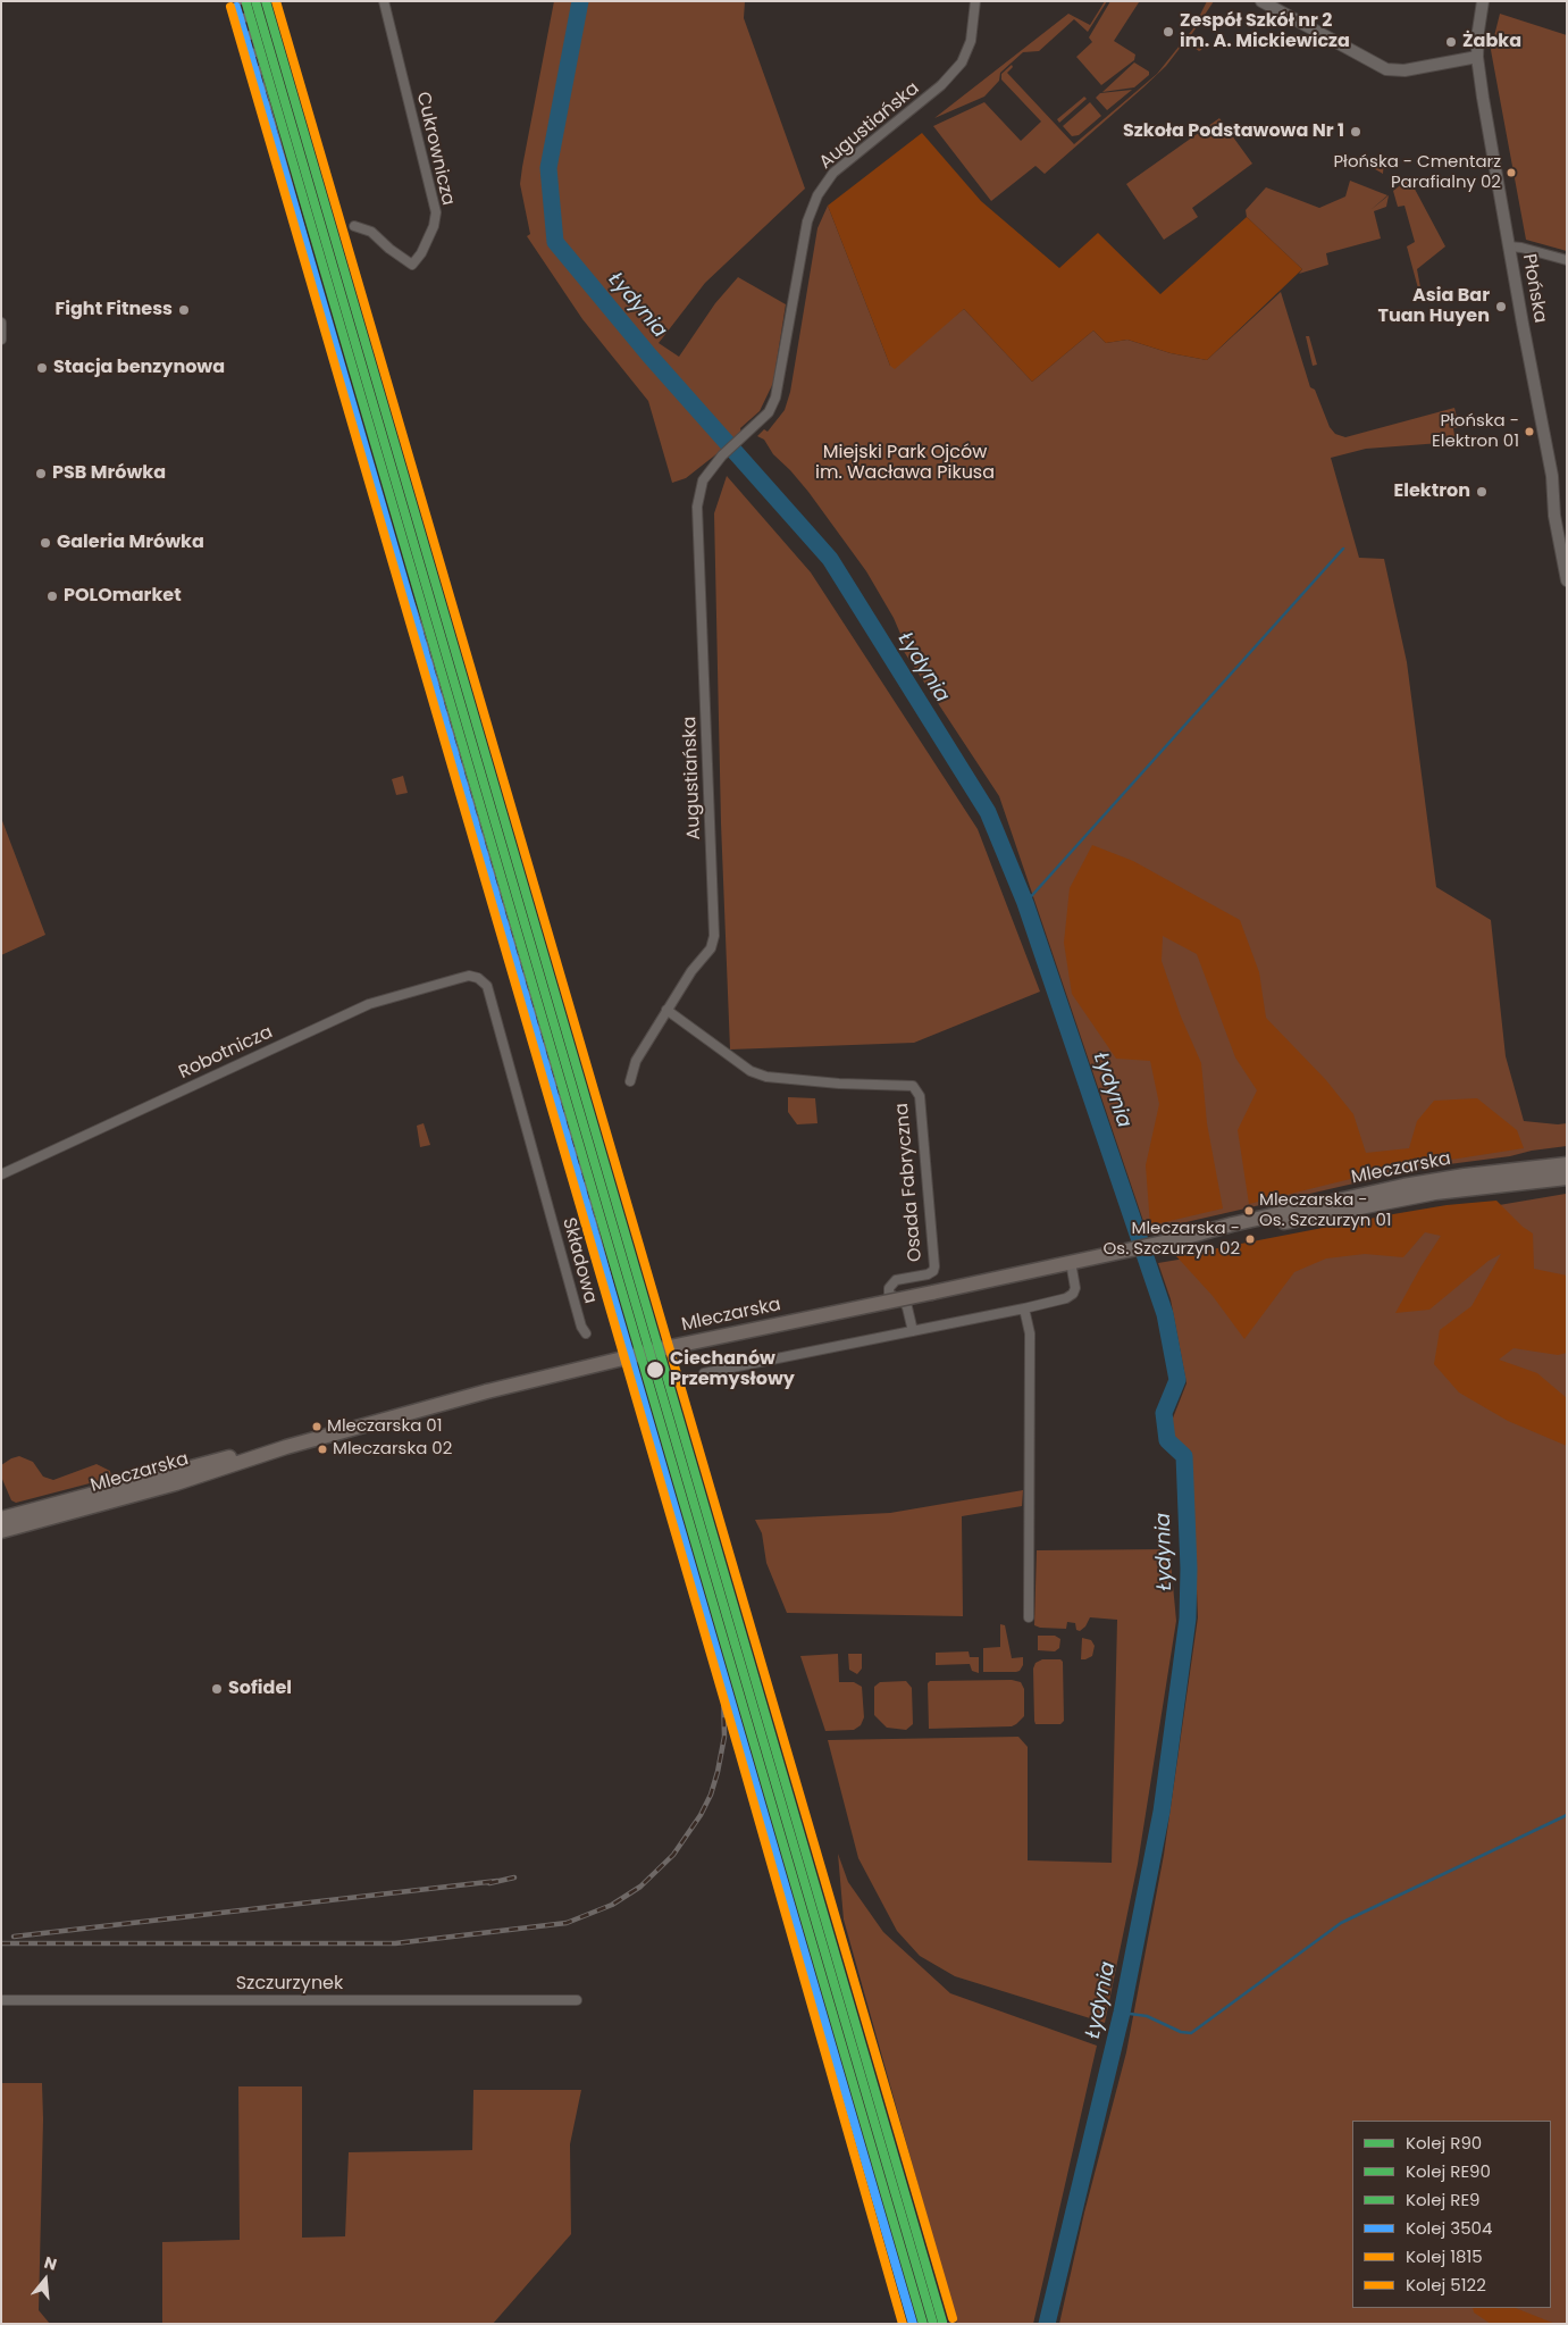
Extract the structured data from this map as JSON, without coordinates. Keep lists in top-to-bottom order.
{
  "streets": {
    "main road": ["Mleczarska"],
    "street": [
      "Augustiańska",
      "Cukrownicza",
      "Płońska",
      "Robotnicza",
      "Osada Fabryczna",
      "Składowa",
      "Szczurzynek"
    ]
  },
  "crossings": [
    ["Augustiańska", "Osada Fabryczna"],
    ["Robotnicza", "Składowa"]
  ],
  "water": ["Łydynia"],
  "parks": ["Miejski Park Ojców im. Wacława Pikusa"],
  "places": [
    "Zespół Szkół nr 2 im. A. Mickiewicza",
    "Żabka",
    "Szkoła Podstawowa Nr 1",
    "Płońska - Cmentarz Parafialny 02",
    "Asia Bar Tuan Huyen",
    "Fight Fitness",
    "Stacja benzynowa",
    "Płońska - Elektron 01",
    "PSB Mrówka",
    "Elektron",
    "Galeria Mrówka",
    "POLOmarket",
    "Mleczarska - Os. Szczurzyn 01",
    "Mleczarska - Os. Szczurzyn 02",
    "Ciechanów Przemysłowy",
    "Mleczarska 01",
    "Mleczarska 02",
    "Sofidel"
  ],
  "lines": [
    "rail line R90",
    "rail line RE9",
    "rail line 1815",
    "rail line RE90",
    "rail line 3504",
    "rail line 5122"
  ],
  "legend": [
    "Kolej R90",
    "Kolej RE90",
    "Kolej RE9",
    "Kolej 3504",
    "Kolej 1815",
    "Kolej 5122"
  ],
  "north": "top"
}
